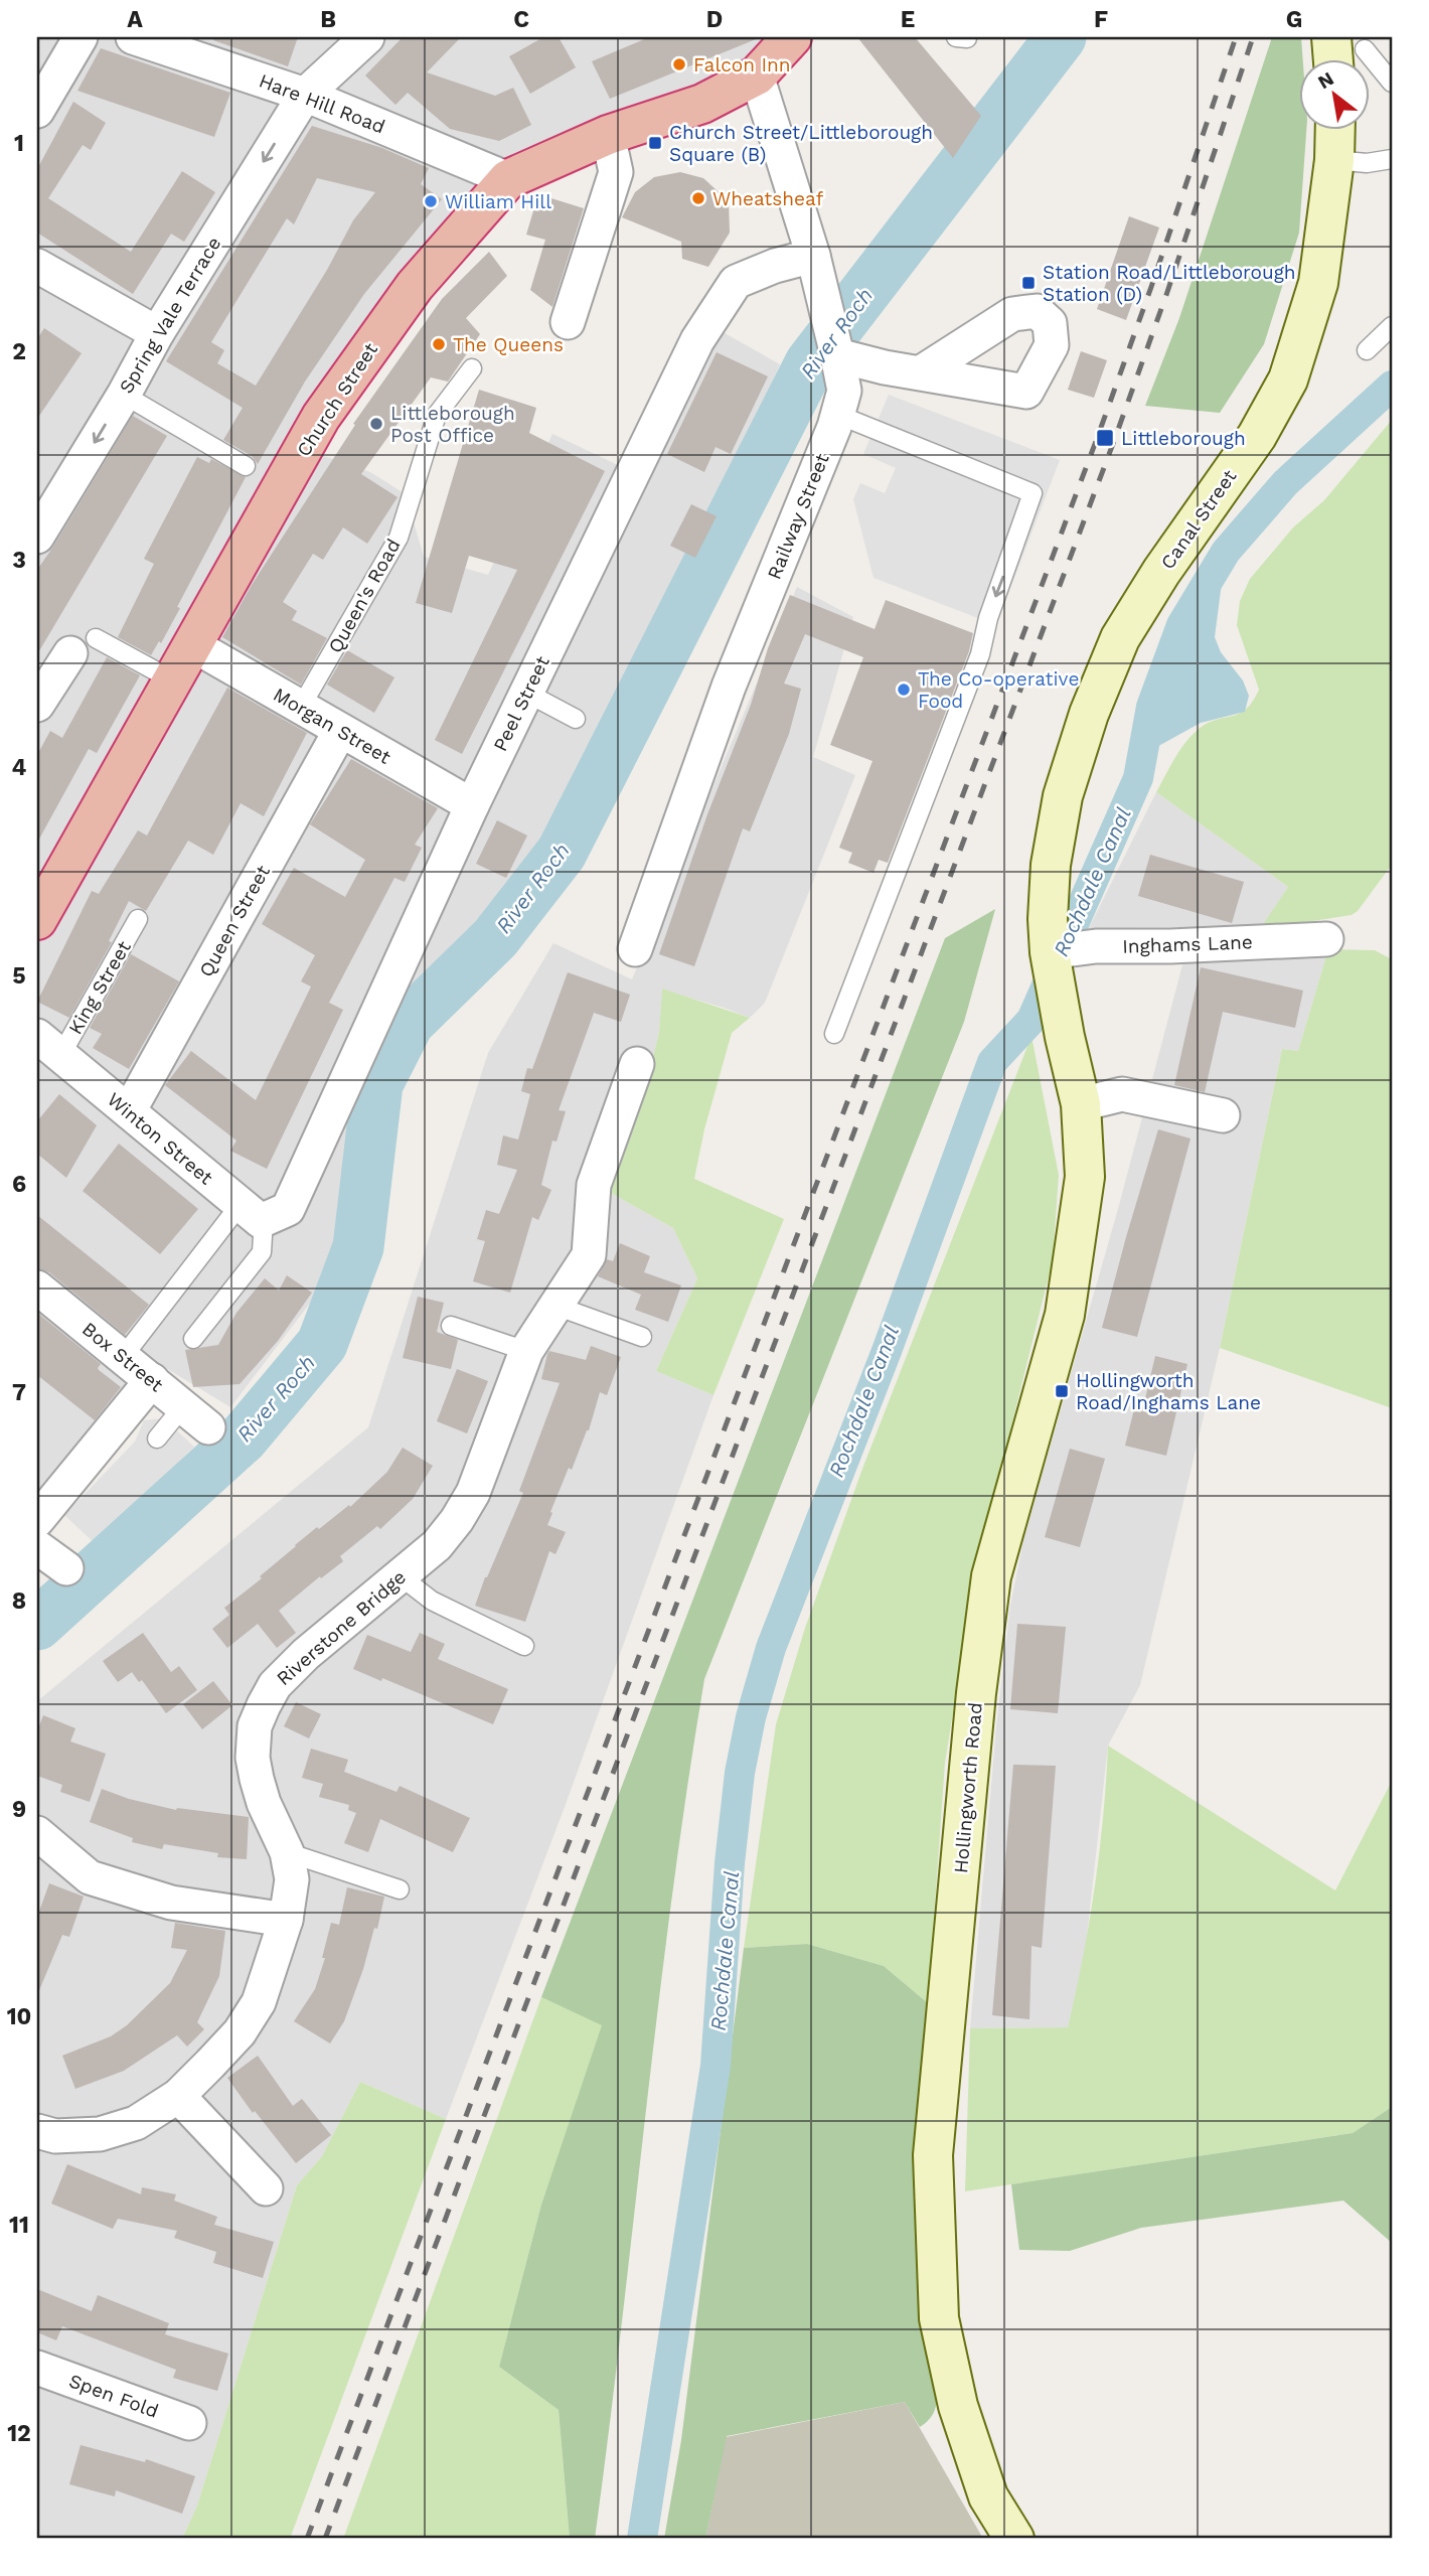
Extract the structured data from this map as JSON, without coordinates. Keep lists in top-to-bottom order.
{
  "streets": {
    "highway": ["Church Street"],
    "main road": ["Canal Street", "Hollingworth Road"],
    "street": [
      "Hare Hill Road",
      "Spring Vale Terrace",
      "Railway Street",
      "Peel Street",
      "Morgan Street",
      "Queen Street",
      "Inghams Lane",
      "Winton Street",
      "Box Street",
      "Riverstone Bridge",
      "Spen Fold"
    ],
    "lane": ["Queen's Road", "King Street"]
  },
  "crossings": [
    ["Hare Hill Road", "Spring Vale Terrace"],
    ["Hare Hill Road", "Church Street"],
    ["Church Street", "Morgan Street"],
    ["Canal Street", "Inghams Lane"],
    ["Canal Street", "Hollingworth Road"],
    ["Queen's Road", "Morgan Street"],
    ["Peel Street", "Morgan Street"],
    ["Peel Street", "Winton Street"],
    ["Morgan Street", "Queen Street"],
    ["Queen Street", "Winton Street"],
    ["King Street", "Winton Street"]
  ],
  "one_way": ["Spring Vale Terrace"],
  "water": ["River Roch", "Rochdale Canal"],
  "places": {
    "other": [
      "Falcon Inn",
      "Wheatsheaf",
      "William Hill",
      "The Queens",
      "Littleborough Post Office",
      "The Co-operative Food"
    ],
    "transit": [
      "Church Street/Littleborough Square (B)",
      "Station Road/Littleborough Station (D)",
      "Littleborough",
      "Hollingworth Road/Inghams Lane"
    ]
  },
  "north": "top left",
  "grid": {
    "columns": [
      "A",
      "B",
      "C",
      "D",
      "E",
      "F",
      "G"
    ],
    "rows": [
      "1",
      "2",
      "3",
      "4",
      "5",
      "6",
      "7",
      "8",
      "9",
      "10",
      "11",
      "12"
    ]
  }
}
